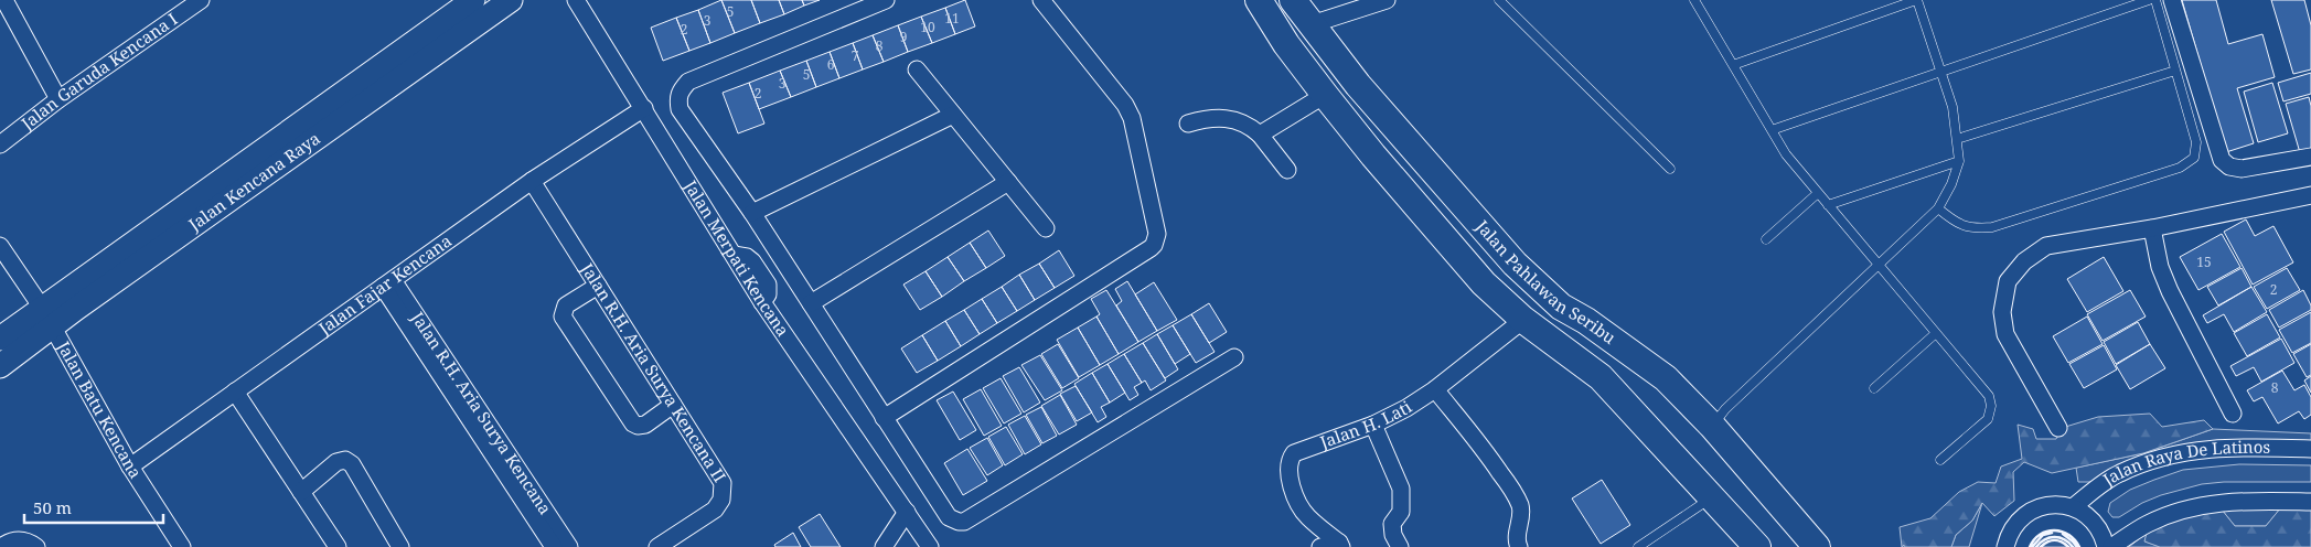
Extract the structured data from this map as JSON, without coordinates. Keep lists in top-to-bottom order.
{
  "streets": {
    "main road": ["Jalan Pahlawan Seribu"],
    "street": [
      "Jalan Garuda Kencana I",
      "Jalan Kencana Raya",
      "Jalan Merpati Kencana",
      "Jalan Fajar Kencana",
      "Jalan R.H. Aria Surya Kencana II",
      "Jalan Batu Kencana",
      "Jalan R.H. Aria Surya Kencana",
      "Jalan H. Lati",
      "Jalan Raya De Latinos"
    ]
  },
  "crossings": [
    ["Jalan Kencana Raya", "Jalan Batu Kencana"],
    ["Jalan Merpati Kencana", "Jalan Fajar Kencana"],
    ["Jalan Fajar Kencana", "Jalan R.H. Aria Surya Kencana II"],
    ["Jalan Fajar Kencana", "Jalan Batu Kencana"],
    ["Jalan Fajar Kencana", "Jalan R.H. Aria Surya Kencana"]
  ],
  "house_numbers": [
    "5",
    "11",
    "3",
    "10",
    "2",
    "9",
    "8",
    "7",
    "6",
    "5",
    "3",
    "2",
    "15",
    "2",
    "8"
  ],
  "scale_bar": "50 m"
}
